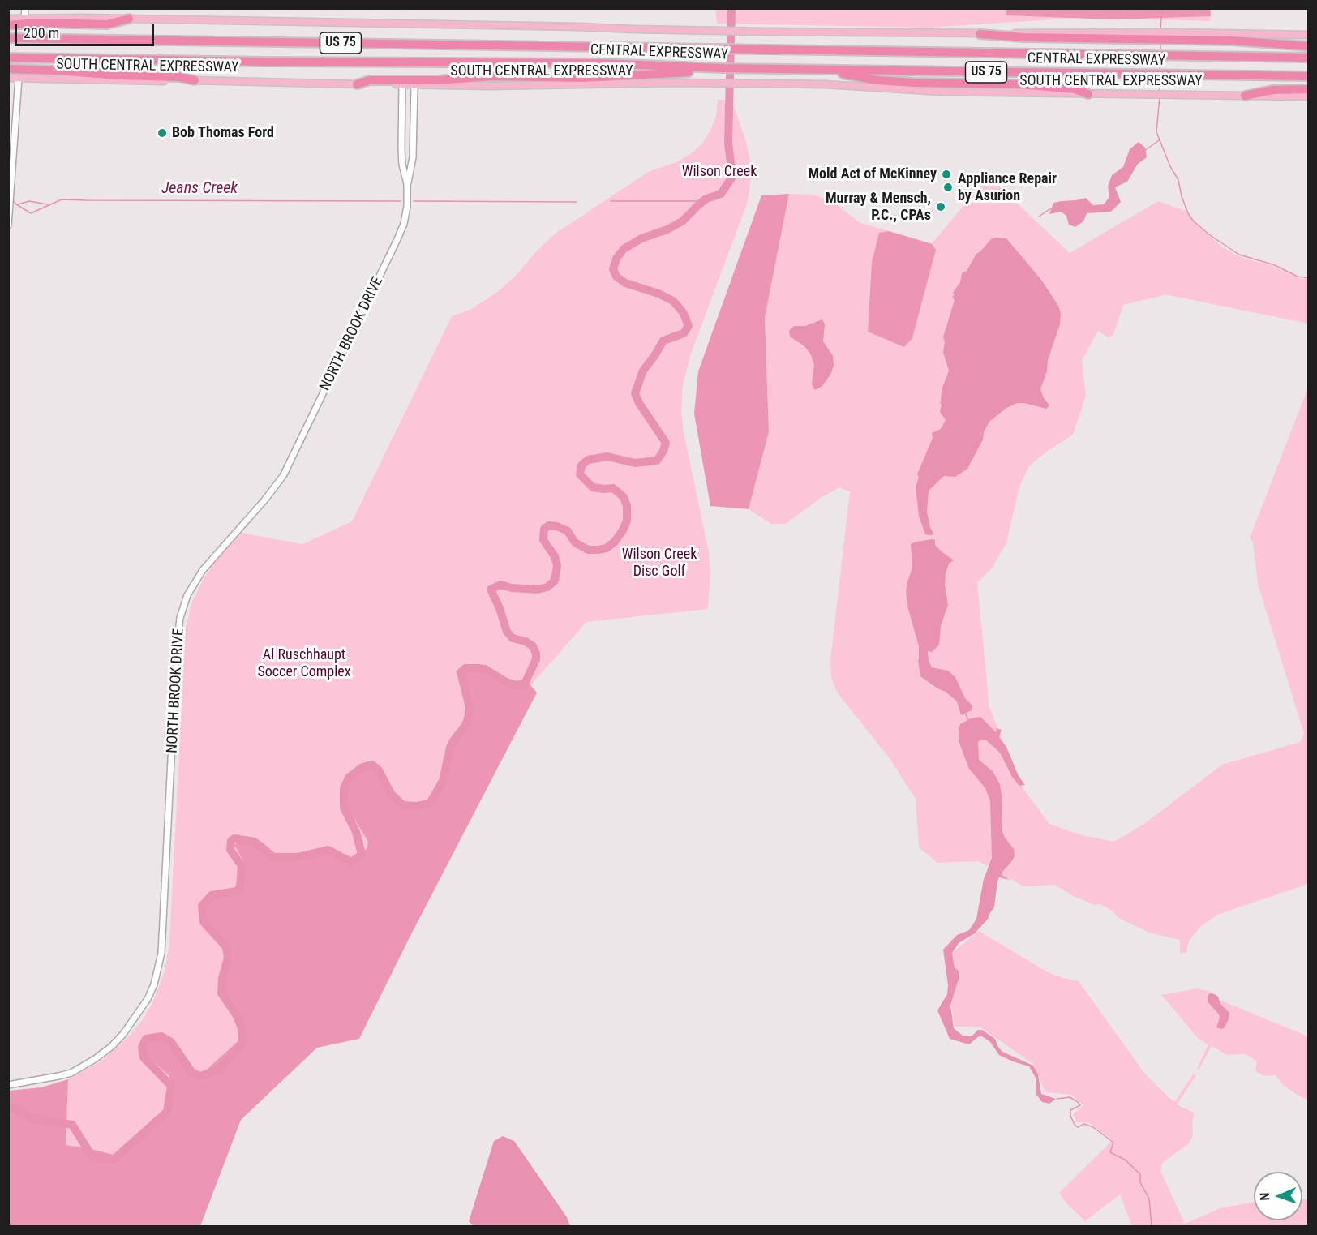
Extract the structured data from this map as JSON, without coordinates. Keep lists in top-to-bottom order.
{
  "streets": {
    "highway": ["US 75", "CENTRAL EXPRESSWAY"],
    "main road": ["SOUTH CENTRAL EXPRESSWAY"],
    "street": ["NORTH BROOK DRIVE"]
  },
  "crossings": [
    ["CENTRAL EXPRESSWAY", "SOUTH CENTRAL EXPRESSWAY"],
    ["SOUTH CENTRAL EXPRESSWAY", "NORTH BROOK DRIVE"]
  ],
  "water": ["Jeans Creek"],
  "parks": ["Wilson Creek", "Wilson Creek Disc Golf", "Al Ruschhaupt Soccer Complex"],
  "places": [
    "Bob Thomas Ford",
    "Mold Act of McKinney",
    "Appliance Repair by Asurion",
    "Murray & Mensch, P.C., CPAs"
  ],
  "scale_bar": "200 m",
  "north": "left"
}
